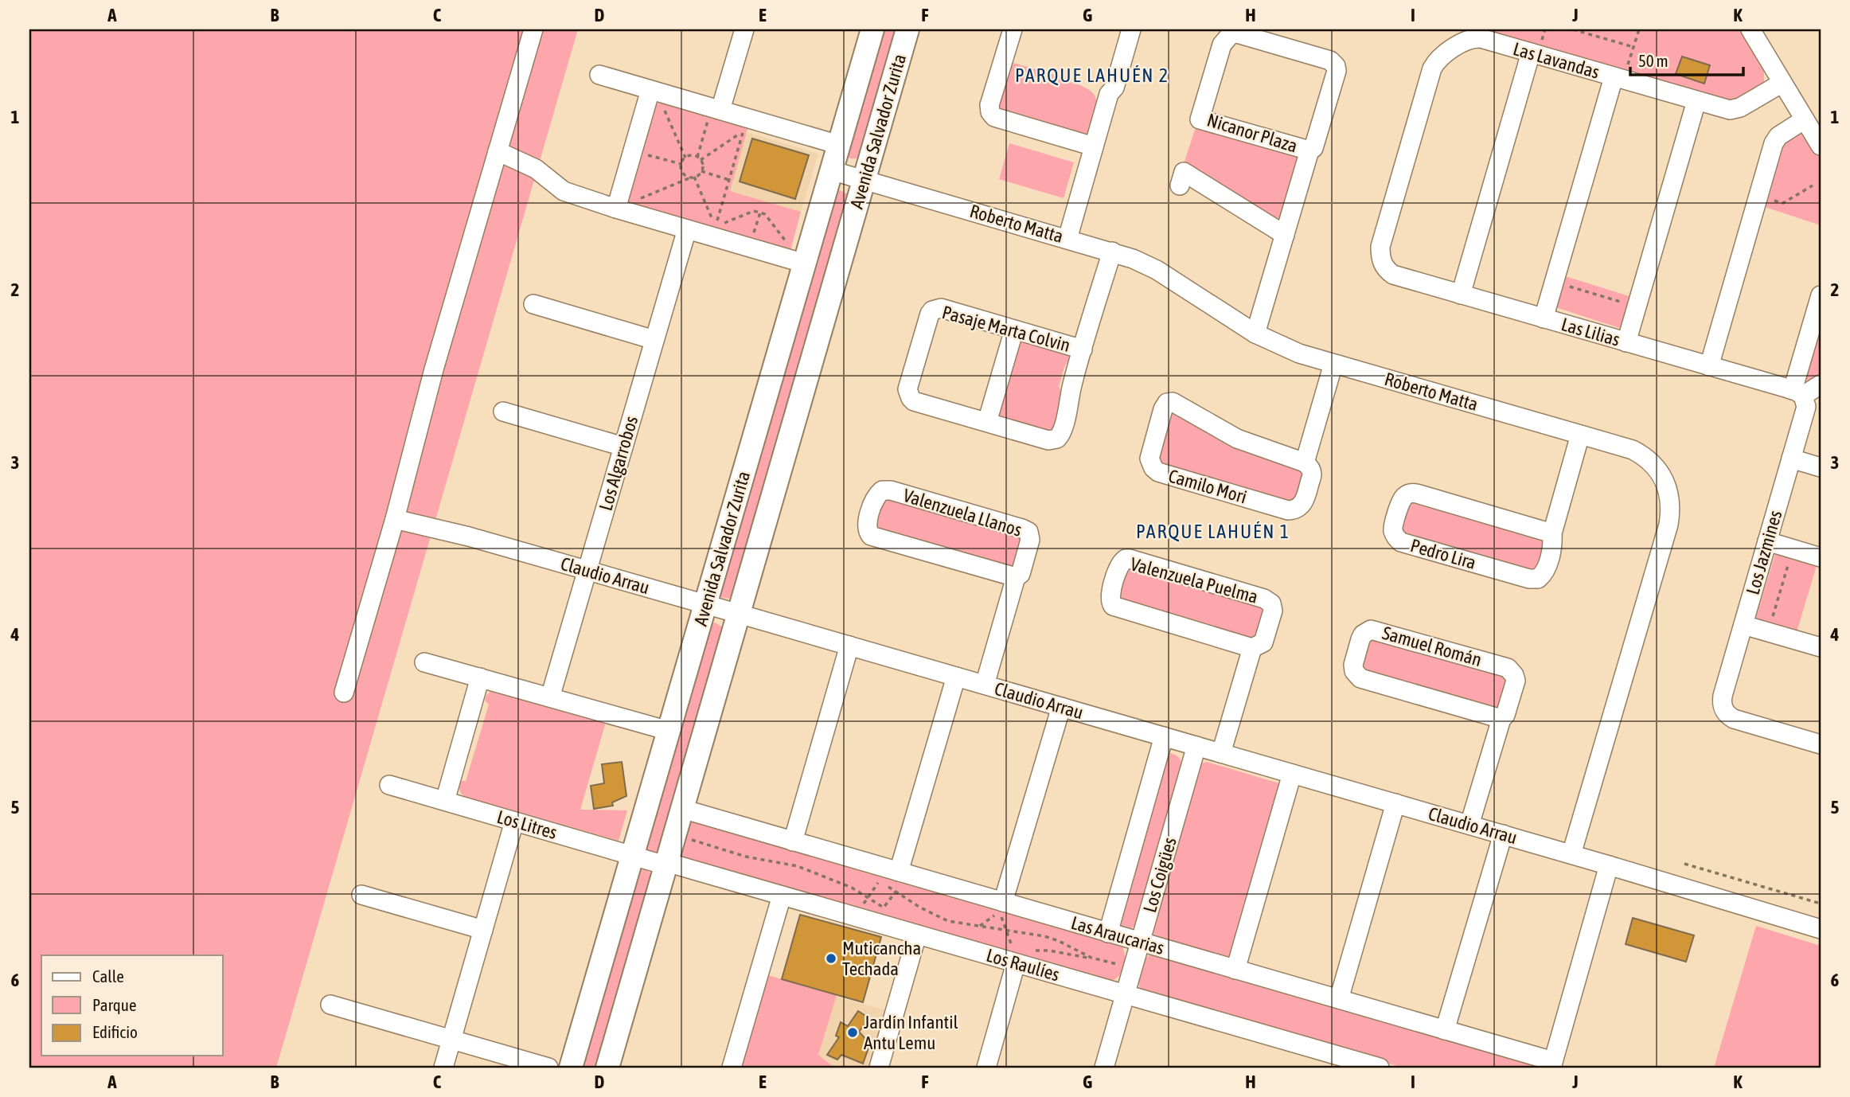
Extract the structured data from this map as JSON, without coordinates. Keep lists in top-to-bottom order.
{
  "streets": {
    "main road": ["Avenida Salvador Zurita"],
    "street": [
      "Las Lavandas",
      "Nicanor Plaza",
      "Roberto Matta",
      "Pasaje Marta Colvin",
      "Las Lilias",
      "Los Algarrobos",
      "Camilo Mori",
      "Valenzuela Llanos",
      "Los Jazmines",
      "Pedro Lira",
      "Claudio Arrau",
      "Valenzuela Puelma",
      "Samuel Román",
      "Los Litres",
      "Los Coigües",
      "Las Araucarias",
      "Los Raulíes"
    ]
  },
  "crossings": [
    ["Las Lavandas", "Las Lilias"],
    ["Avenida Salvador Zurita", "Roberto Matta"],
    ["Avenida Salvador Zurita", "Claudio Arrau"],
    ["Avenida Salvador Zurita", "Los Litres"],
    ["Avenida Salvador Zurita", "Las Araucarias"],
    ["Avenida Salvador Zurita", "Los Raulíes"],
    ["Roberto Matta", "Camilo Mori"],
    ["Roberto Matta", "Pedro Lira"],
    ["Roberto Matta", "Claudio Arrau"],
    ["Las Lilias", "Los Jazmines"],
    ["Los Algarrobos", "Claudio Arrau"],
    ["Valenzuela Llanos", "Claudio Arrau"],
    ["Claudio Arrau", "Valenzuela Puelma"],
    ["Claudio Arrau", "Samuel Román"],
    ["Claudio Arrau", "Los Coigües"],
    ["Los Litres", "Los Raulíes"],
    ["Los Coigües", "Las Araucarias"],
    ["Los Coigües", "Los Raulíes"]
  ],
  "districts": ["PARQUE LAHUÉN 2", "PARQUE LAHUÉN 1"],
  "places": ["Muticancha Techada", "Jardín Infantil Antu Lemu"],
  "legend": ["Calle", "Parque", "Edificio"],
  "scale_bar": "50 m",
  "grid": {
    "columns": [
      "A",
      "B",
      "C",
      "D",
      "E",
      "F",
      "G",
      "H",
      "I",
      "J",
      "K"
    ],
    "rows": [
      "1",
      "2",
      "3",
      "4",
      "5",
      "6"
    ]
  }
}
